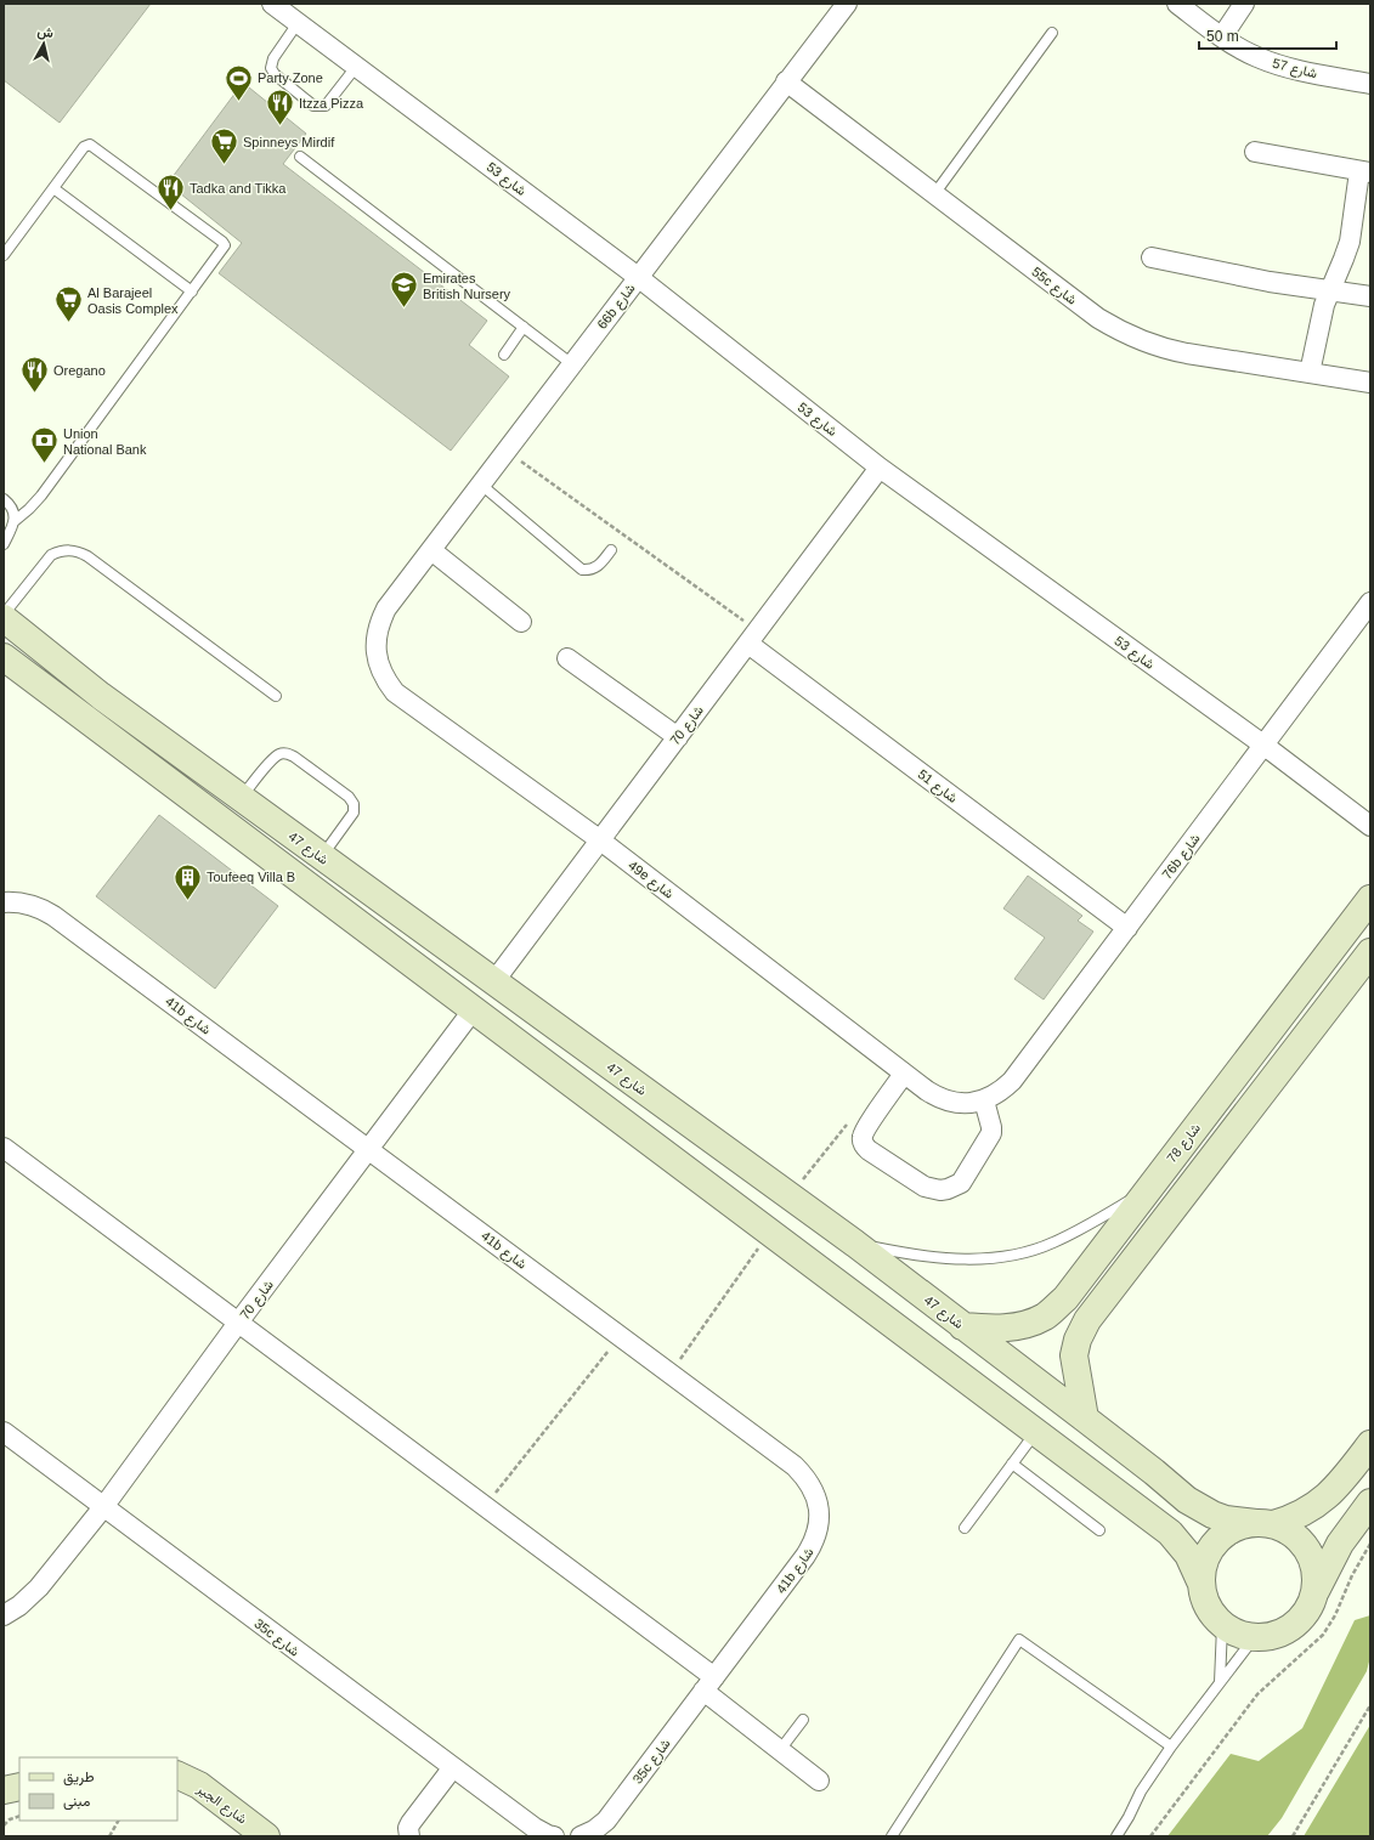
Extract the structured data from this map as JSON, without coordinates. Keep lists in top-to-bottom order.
{
  "streets": {
    "street": [
      "شارع 57",
      "شارع 53",
      "55c شارع",
      "66b شارع",
      "شارع 70",
      "شارع 51",
      "شارع 47",
      "76b شارع",
      "49e شارع",
      "41b شارع",
      "شارع 78",
      "35c شارع",
      "شارع الجير"
    ]
  },
  "crossings": [
    ["شارع 53", "66b شارع"],
    ["شارع 53", "شارع 70"],
    ["شارع 53", "76b شارع"],
    ["55c شارع", "66b شارع"],
    ["66b شارع", "49e شارع"],
    ["شارع 70", "شارع 51"],
    ["شارع 70", "شارع 47"],
    ["شارع 70", "49e شارع"],
    ["شارع 70", "41b شارع"],
    ["شارع 70", "35c شارع"],
    ["شارع 51", "76b شارع"],
    ["شارع 47", "شارع 78"],
    ["76b شارع", "49e شارع"],
    ["41b شارع", "35c شارع"]
  ],
  "places": {
    "sports": ["Party Zone"],
    "restaurant": ["Itzza Pizza", "Tadka and Tikka", "Oregano"],
    "supermarket": ["Spinneys Mirdif", "Al Barajeel Oasis Complex"],
    "school or university": ["Emirates British Nursery"],
    "bank": ["Union National Bank"],
    "building": ["Toufeeq Villa B"]
  },
  "legend": ["طريق", "مبنى"],
  "scale_bar": "50 m",
  "north": "top"
}
